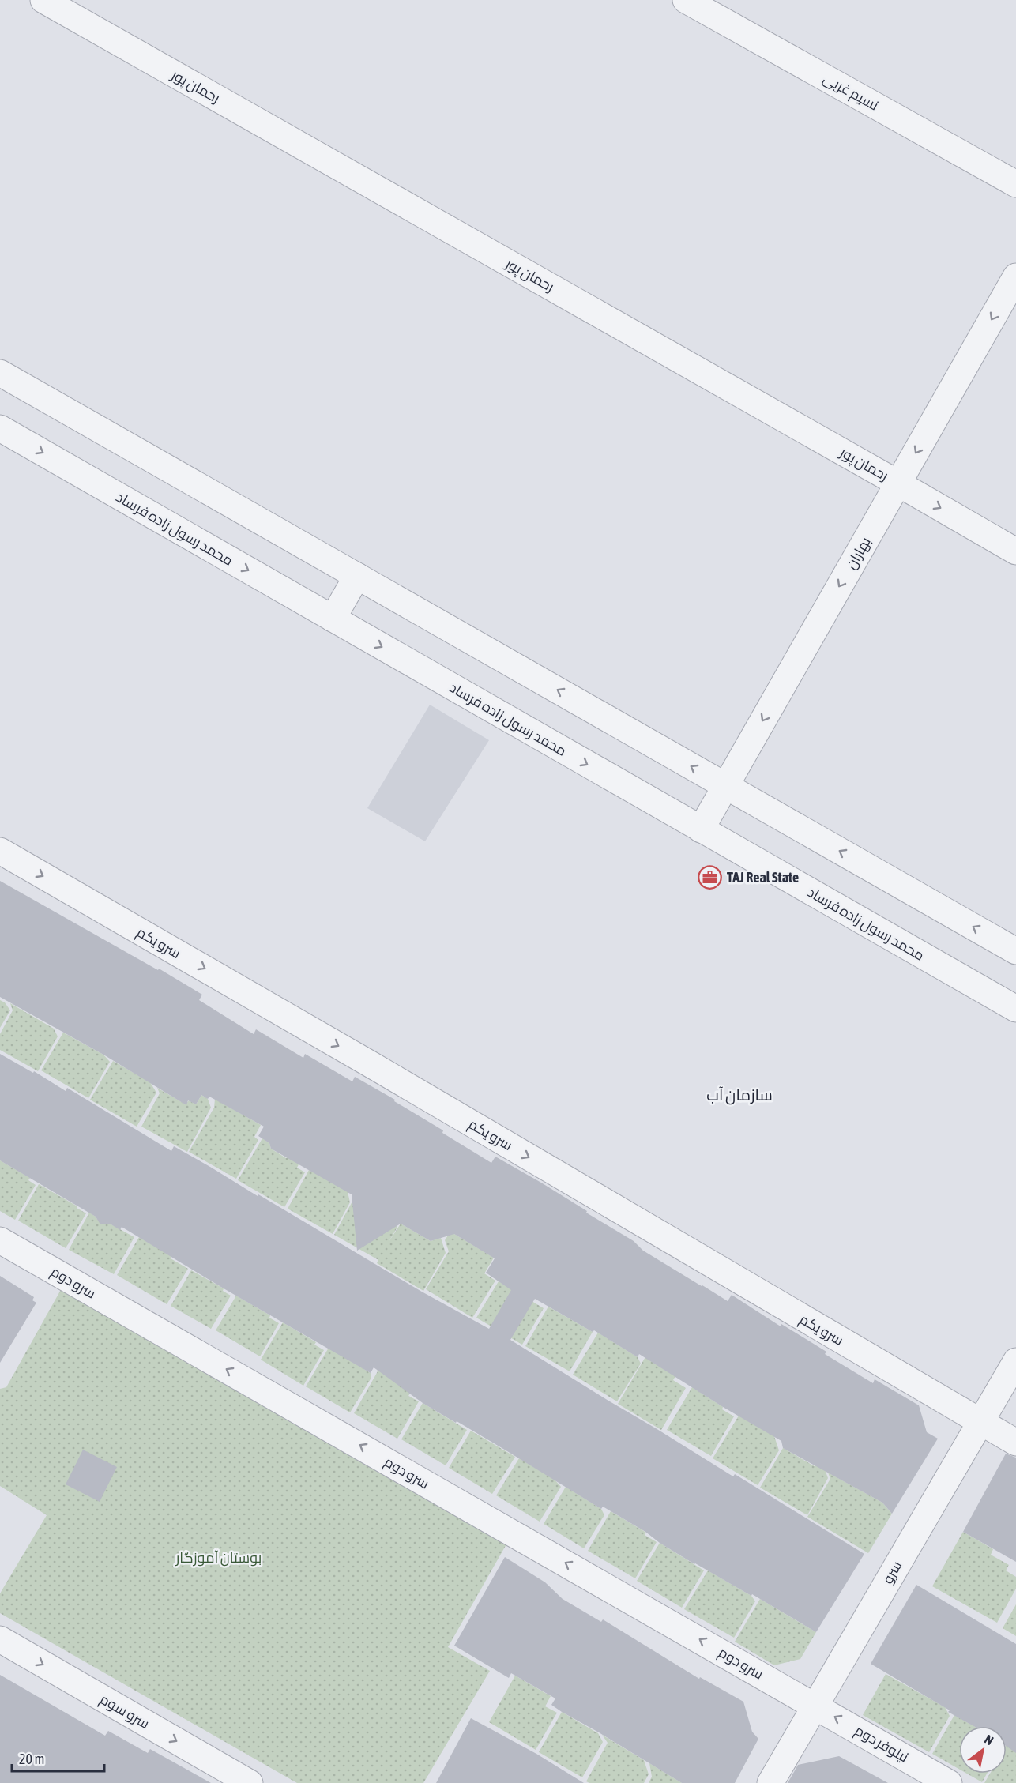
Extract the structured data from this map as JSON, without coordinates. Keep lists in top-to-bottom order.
{
  "streets": {
    "street": [
      "رحمان پور",
      "نسیم غربی",
      "محمد رسول زاده فرساد",
      "بهاران",
      "سرو یکم",
      "سرو دوم",
      "سرو",
      "سرو سوم",
      "نیلوفر دوم"
    ]
  },
  "crossings": [
    ["رحمان پور", "بهاران"],
    ["محمد رسول زاده فرساد", "بهاران"],
    ["سرو یکم", "سرو"],
    ["سرو دوم", "سرو"],
    ["سرو دوم", "نیلوفر دوم"],
    ["سرو", "نیلوفر دوم"]
  ],
  "one_way": [
    "بهاران",
    "سرو یکم",
    "سرو دوم",
    "سرو سوم",
    "نیلوفر دوم"
  ],
  "districts": ["سازمان آب"],
  "parks": ["بوستان آموزگار"],
  "places": {
    "office": ["TAJ Real State"]
  },
  "scale_bar": "20 m",
  "north": "top right"
}
